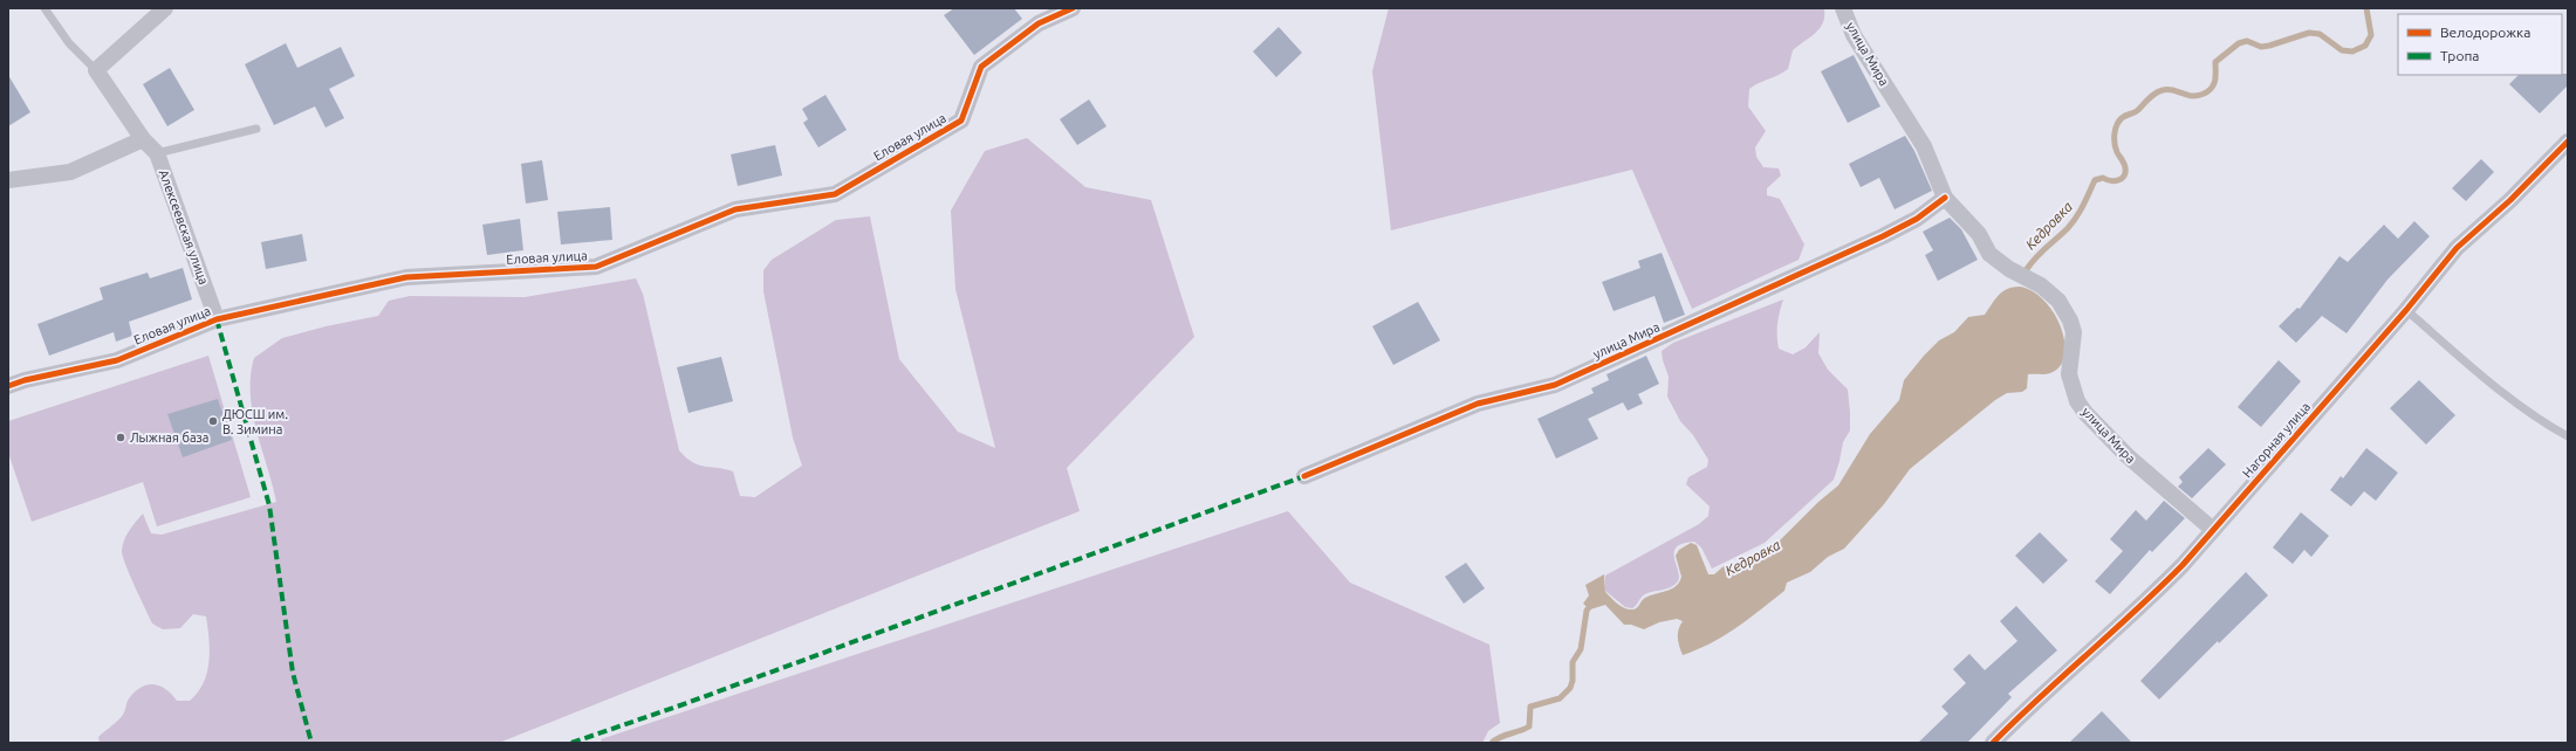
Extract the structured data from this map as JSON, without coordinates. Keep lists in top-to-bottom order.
{
  "streets": {
    "street": [
      "улица Мира",
      "Еловая улица",
      "Алексеевская улица",
      "Нагорная улица"
    ]
  },
  "crossings": [
    ["улица Мира", "Нагорная улица"],
    ["Еловая улица", "Алексеевская улица"]
  ],
  "water": ["Кедровка"],
  "places": ["ДЮСШ им. В. Зимина", "Лыжная база"],
  "legend": ["Велодорожка", "Тропа"]
}
